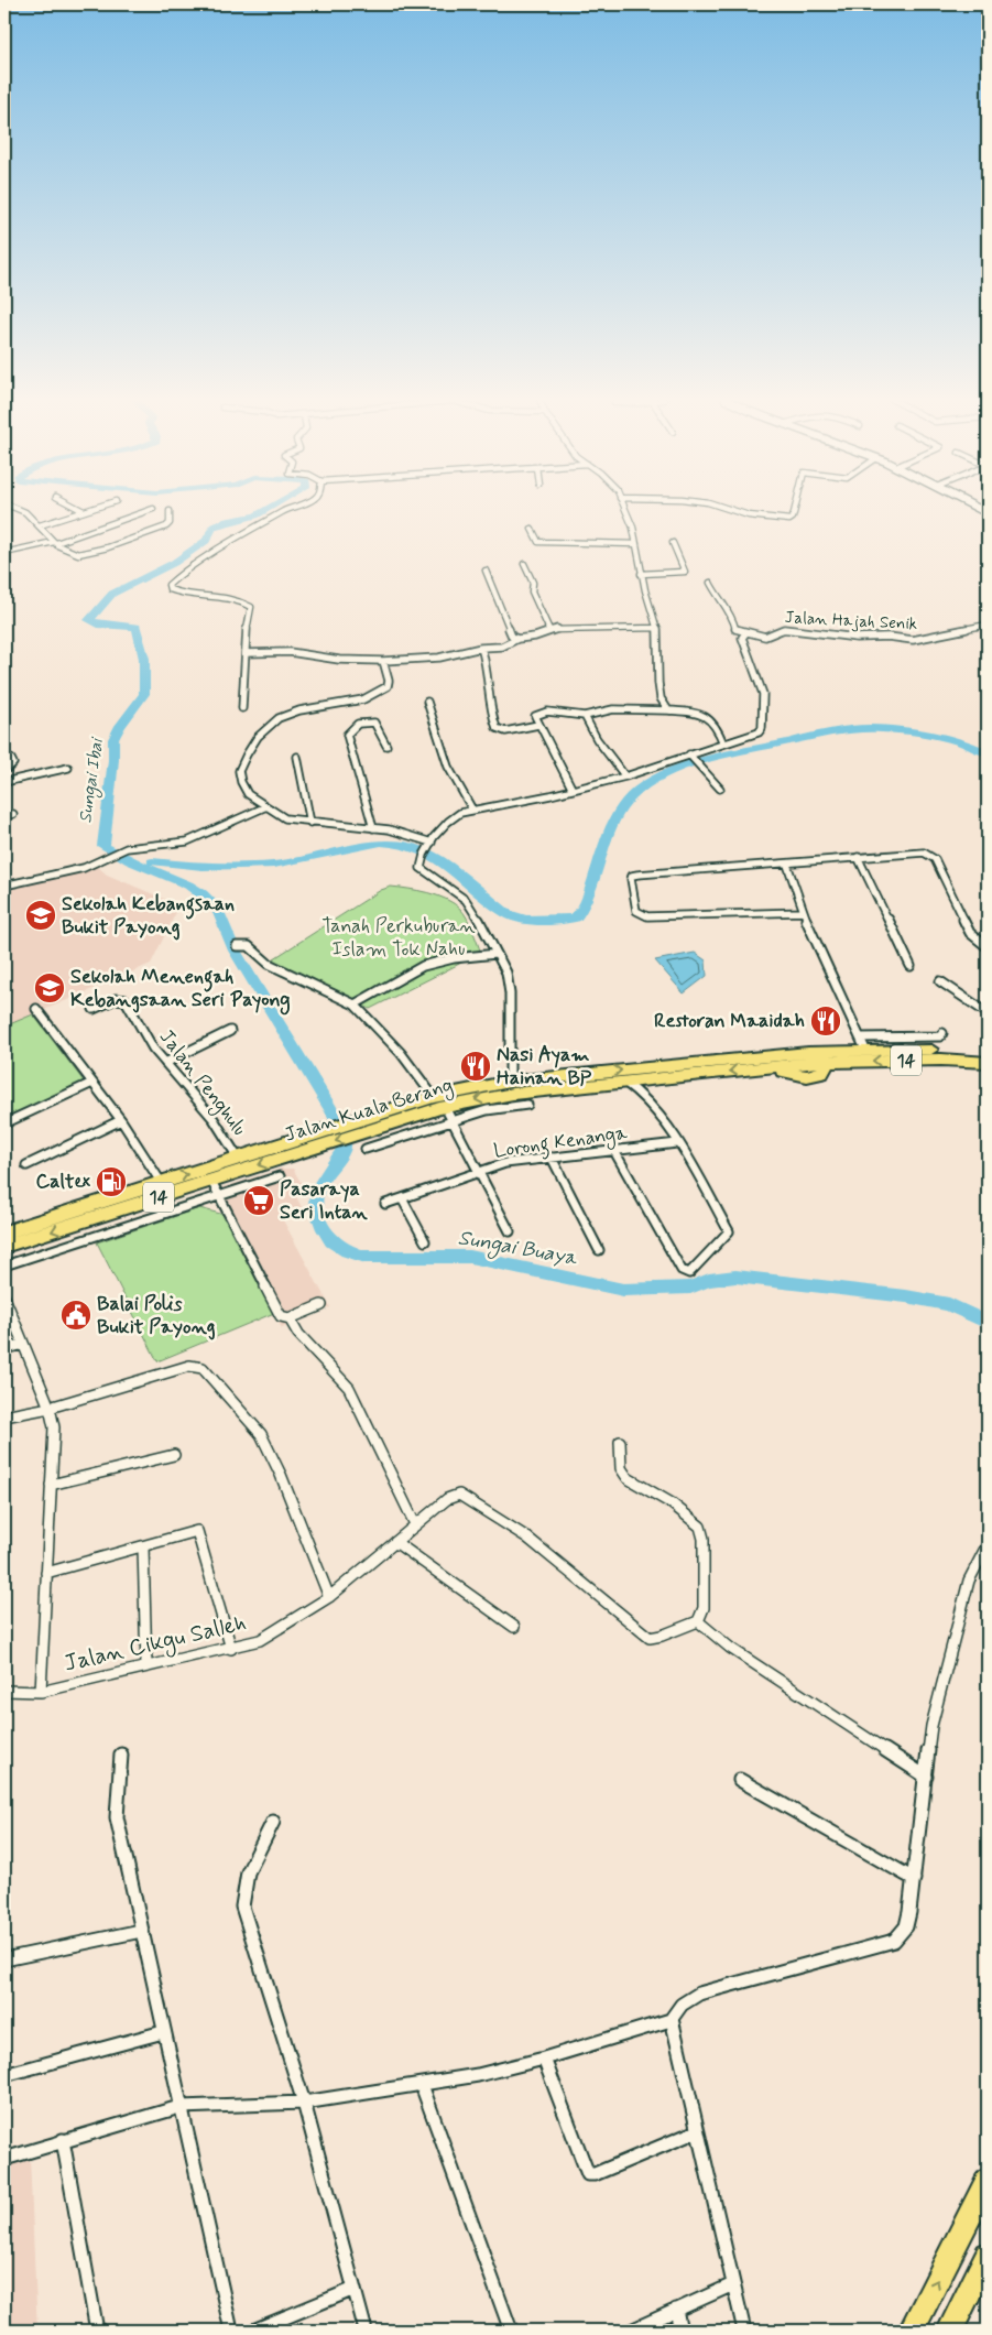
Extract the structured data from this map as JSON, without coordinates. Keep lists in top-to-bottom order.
{
  "streets": {
    "highway": ["14", "Jalan Kuala Berang"],
    "street": [
      "Jalan Hajah Senik",
      "Jalan Penghulu",
      "Lorong Kenanga",
      "Jalan Cikgu Salleh"
    ]
  },
  "crossings": [
    ["Jalan Penghulu", "Jalan Kuala Berang"]
  ],
  "water": ["Sungai Ibai", "Sungai Buaya"],
  "parks": ["Tanah Perkuburan Islam Tok Nahu"],
  "places": {
    "school or university": ["Sekolah Kebangsaan Bukit Payong", "Sekolah Menengah Kebangsaan Seri Payong"],
    "restaurant": ["Restoran Maaidah", "Nasi Ayam Hainan BP"],
    "fuel station": ["Caltex"],
    "supermarket": ["Pasaraya Seri Intan"],
    "public building": ["Balai Polis Bukit Payong"]
  }
}
